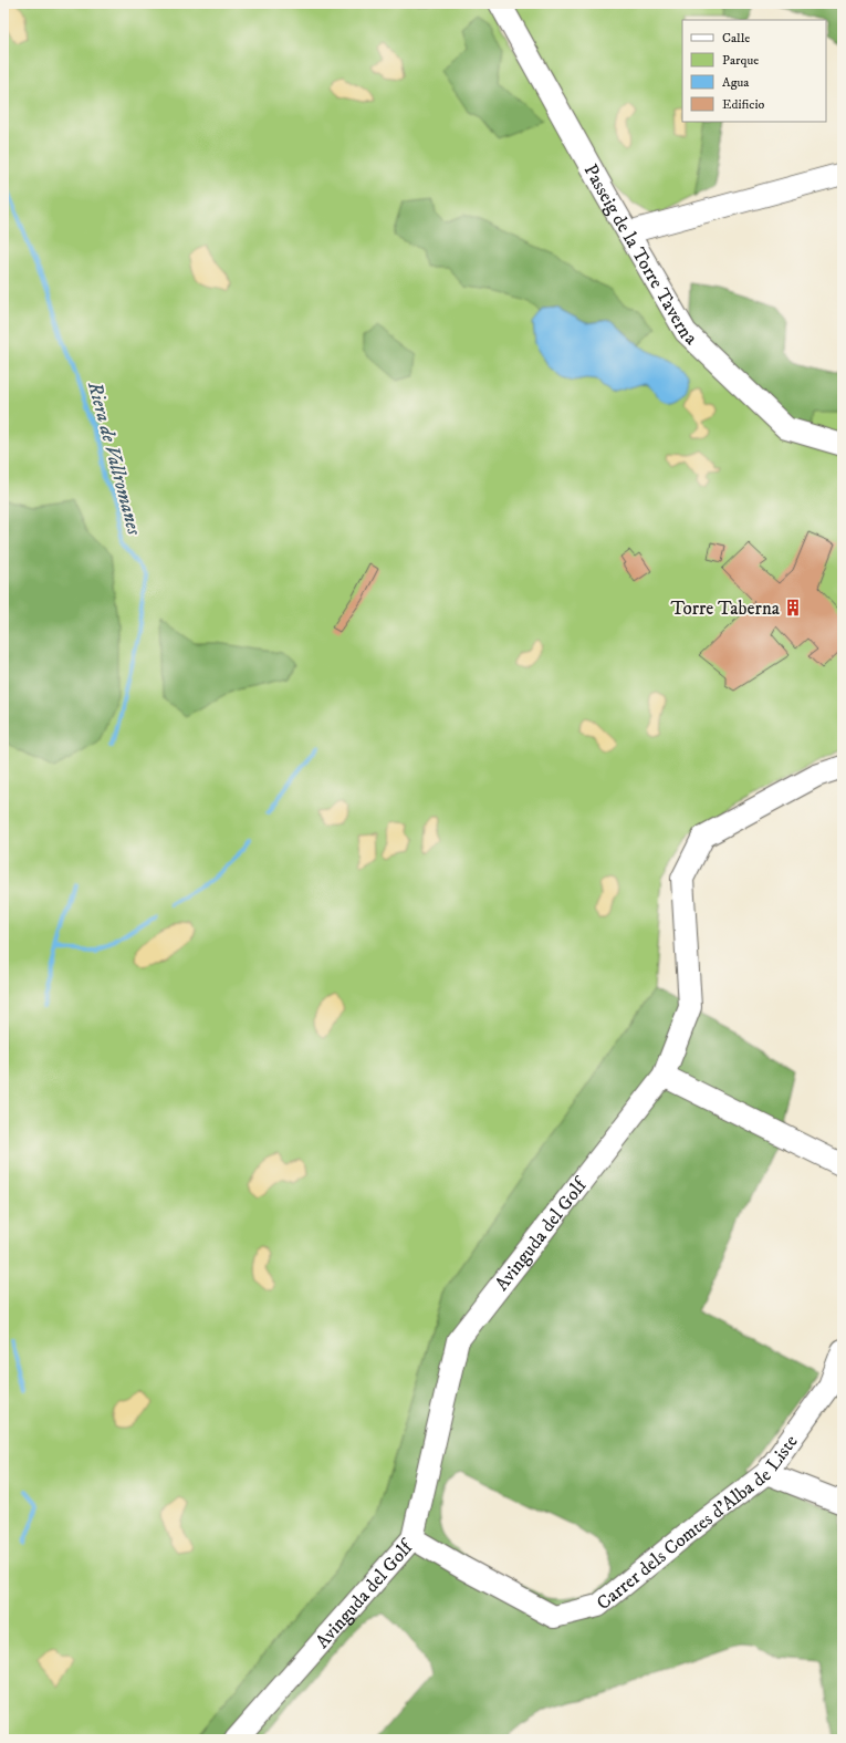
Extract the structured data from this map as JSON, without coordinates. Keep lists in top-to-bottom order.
{
  "streets": {
    "street": ["Passeig de la Torre Taverna", "Avinguda del Golf", "Carrer dels Comtes d'Alba de Liste"]
  },
  "crossings": [
    ["Avinguda del Golf", "Carrer dels Comtes d'Alba de Liste"]
  ],
  "water": ["Riera de Vallromanes"],
  "places": {
    "building": ["Torre Taberna"]
  },
  "legend": [
    "Calle",
    "Parque",
    "Agua",
    "Edificio"
  ]
}
